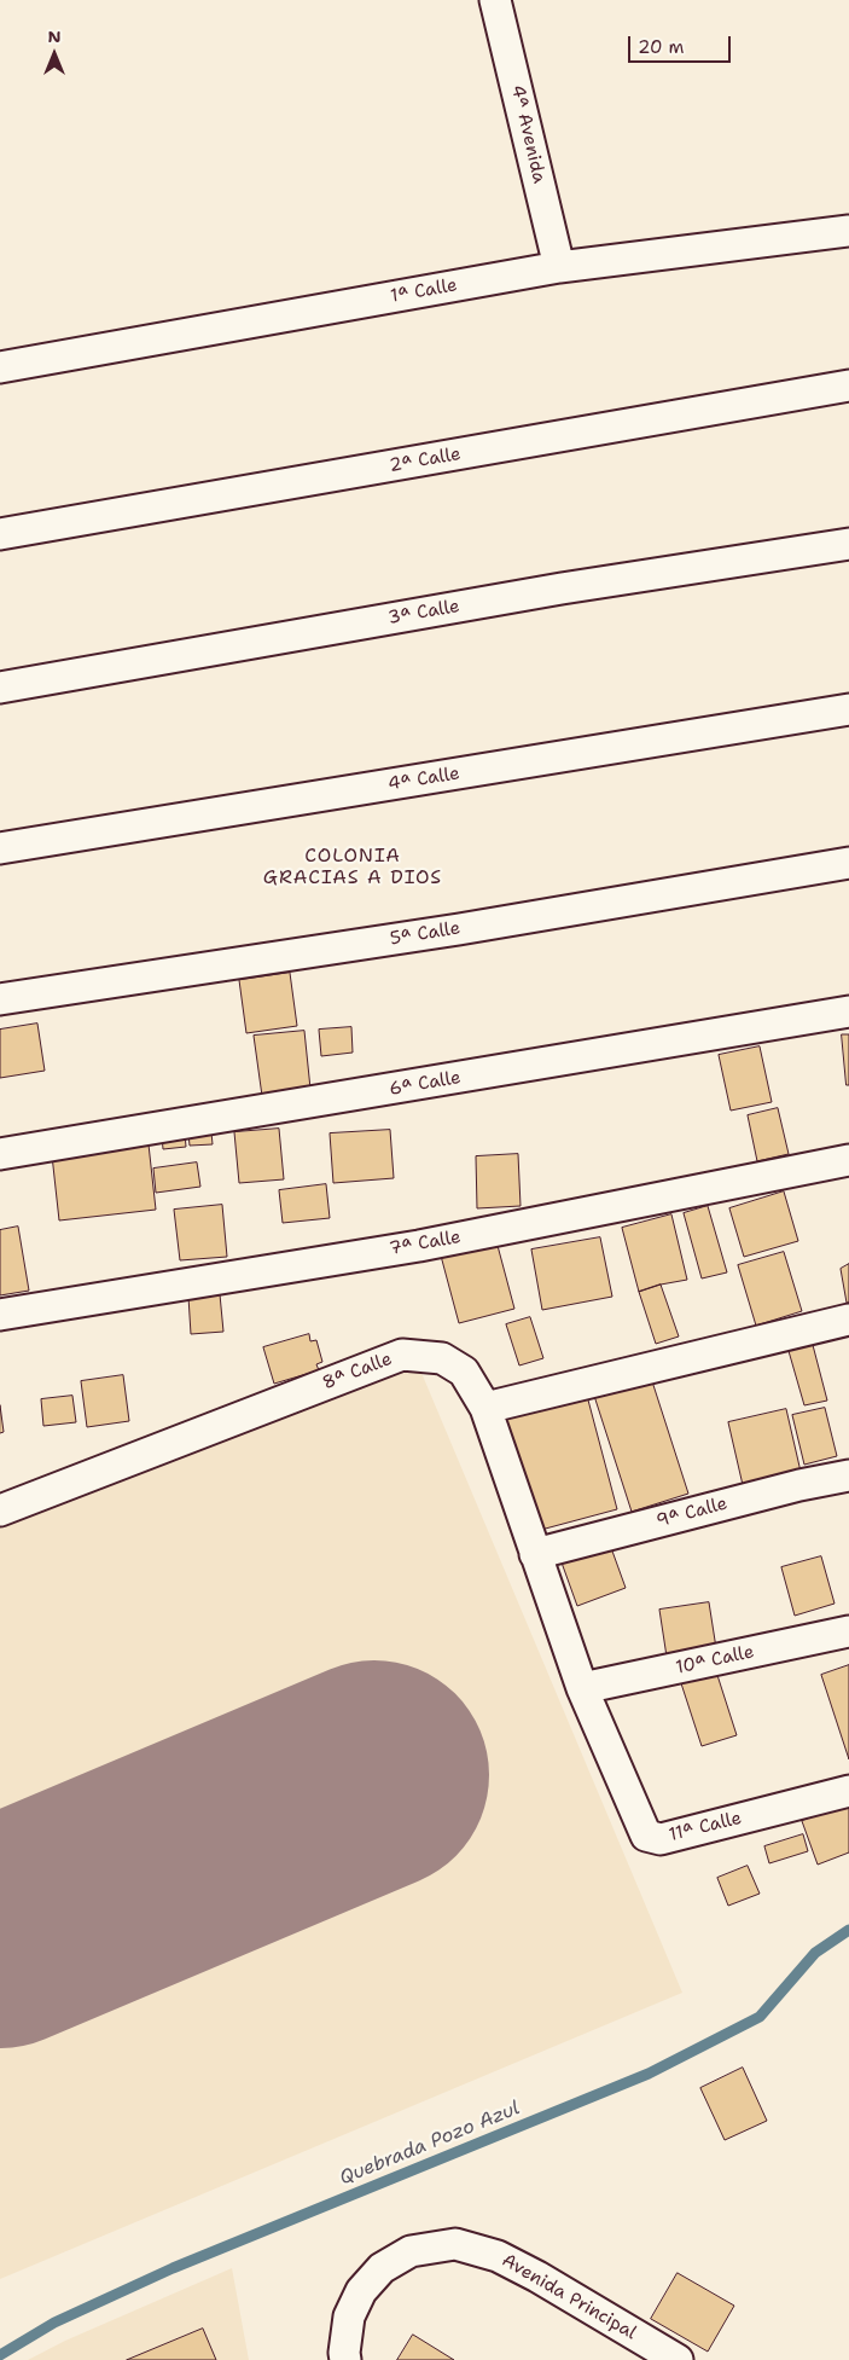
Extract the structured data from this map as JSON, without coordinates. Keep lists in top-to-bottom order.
{
  "streets": {
    "street": [
      "4ª Avenida",
      "1ª Calle",
      "2ª Calle",
      "3ª Calle",
      "4ª Calle",
      "5ª Calle",
      "6ª Calle",
      "7ª Calle",
      "8ª Calle",
      "9ª Calle",
      "10ª Calle",
      "11ª Calle",
      "Avenida Principal"
    ]
  },
  "crossings": [
    ["4ª Avenida", "1ª Calle"],
    ["8ª Calle", "9ª Calle"],
    ["8ª Calle", "10ª Calle"],
    ["8ª Calle", "11ª Calle"],
    ["10ª Calle", "11ª Calle"]
  ],
  "districts": ["COLONIA GRACIAS A DIOS"],
  "water": ["Quebrada Pozo Azul"],
  "scale_bar": "20 m",
  "north": "top"
}
